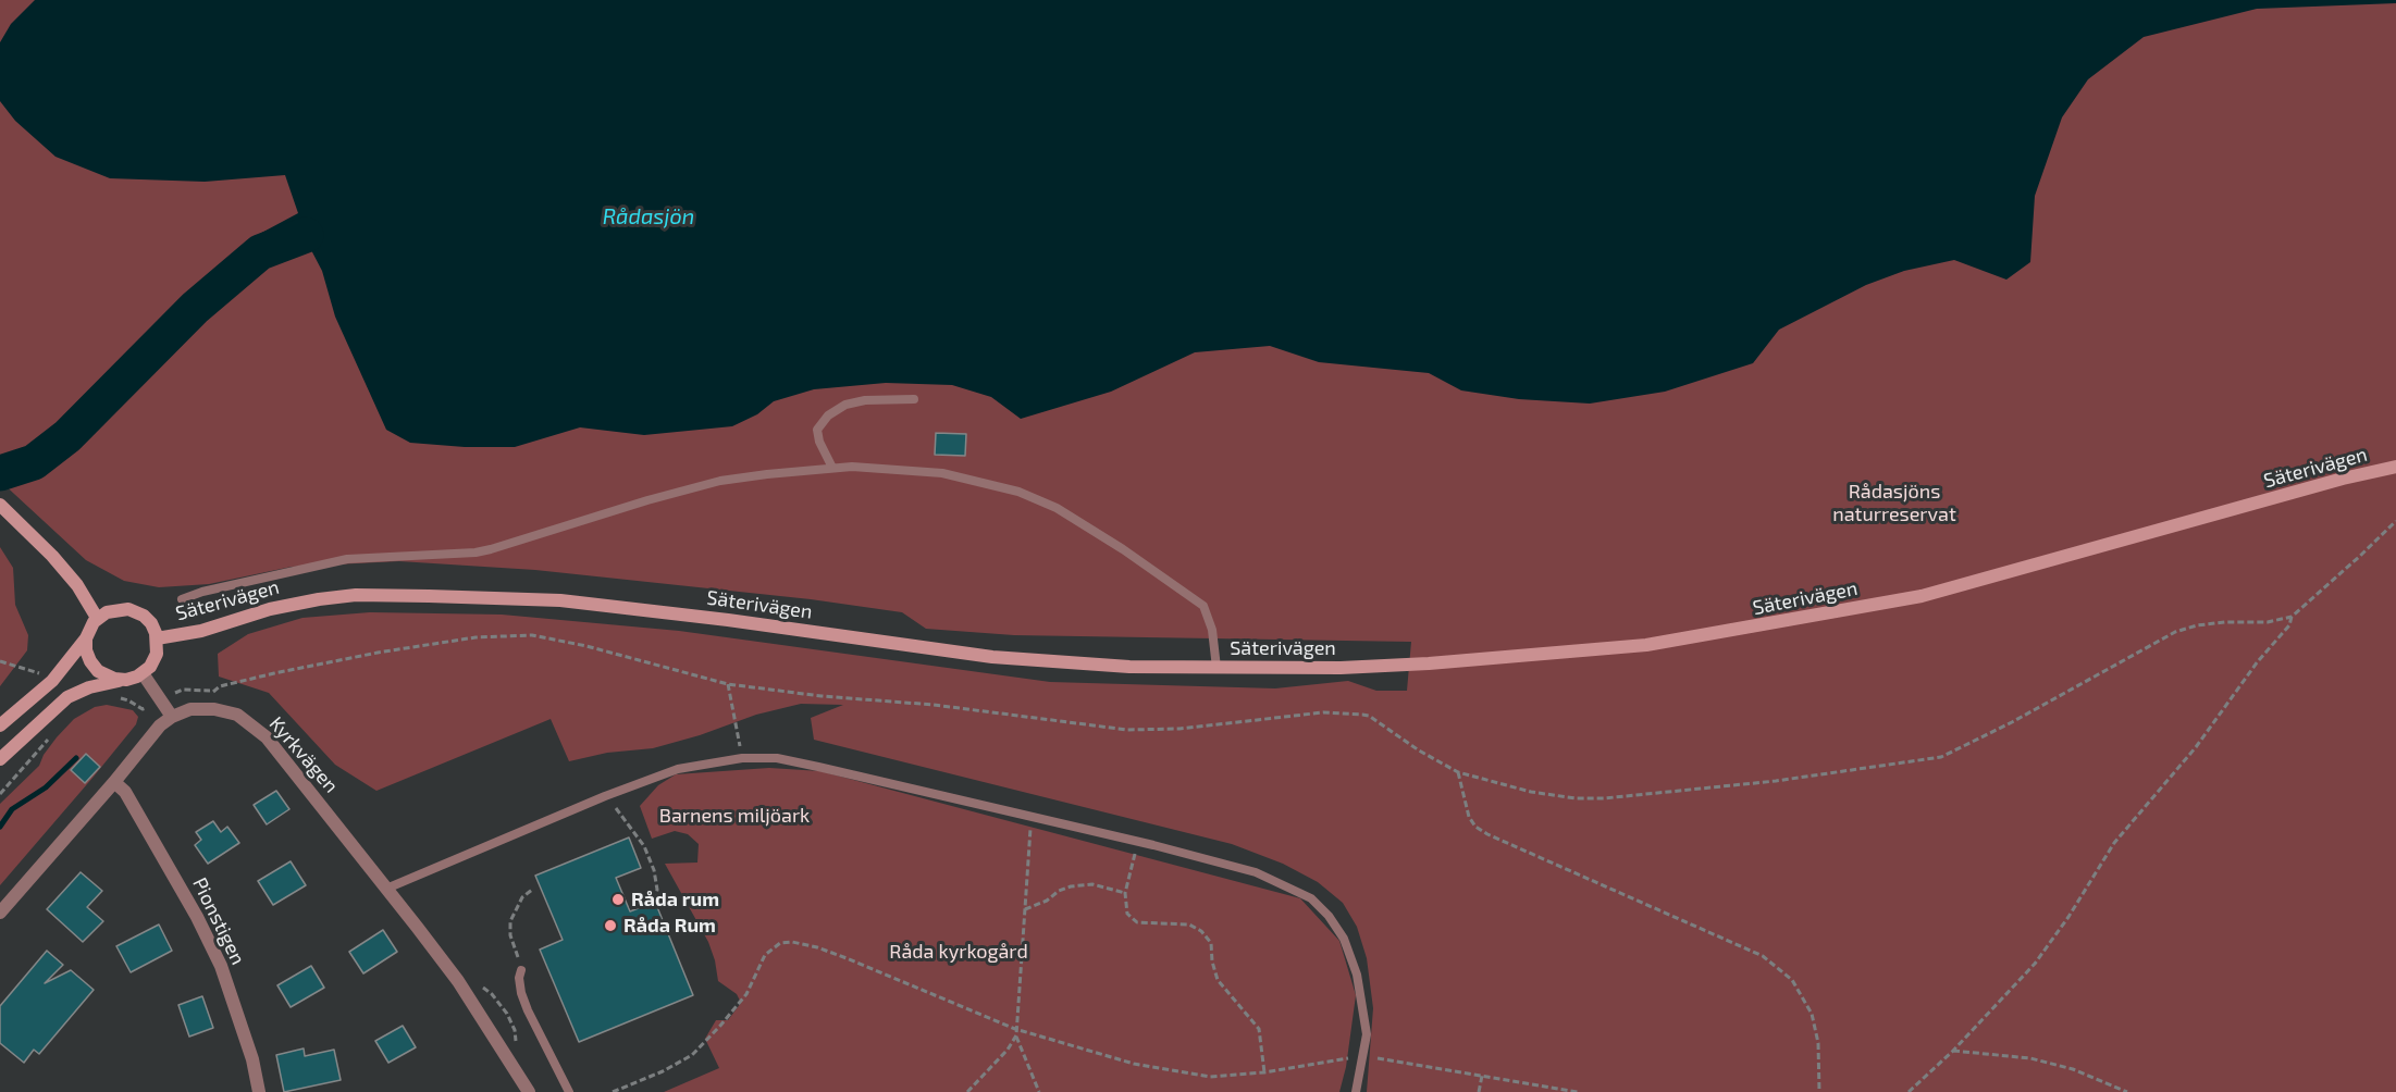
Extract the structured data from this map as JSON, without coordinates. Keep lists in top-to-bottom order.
{
  "streets": {
    "street": ["Säterivägen", "Kyrkvägen", "Pionstigen"]
  },
  "water": ["Rådasjön"],
  "parks": ["Rådasjöns naturreservat", "Barnens miljöark", "Råda kyrkogård"],
  "places": ["Råda rum", "Råda Rum"]
}
